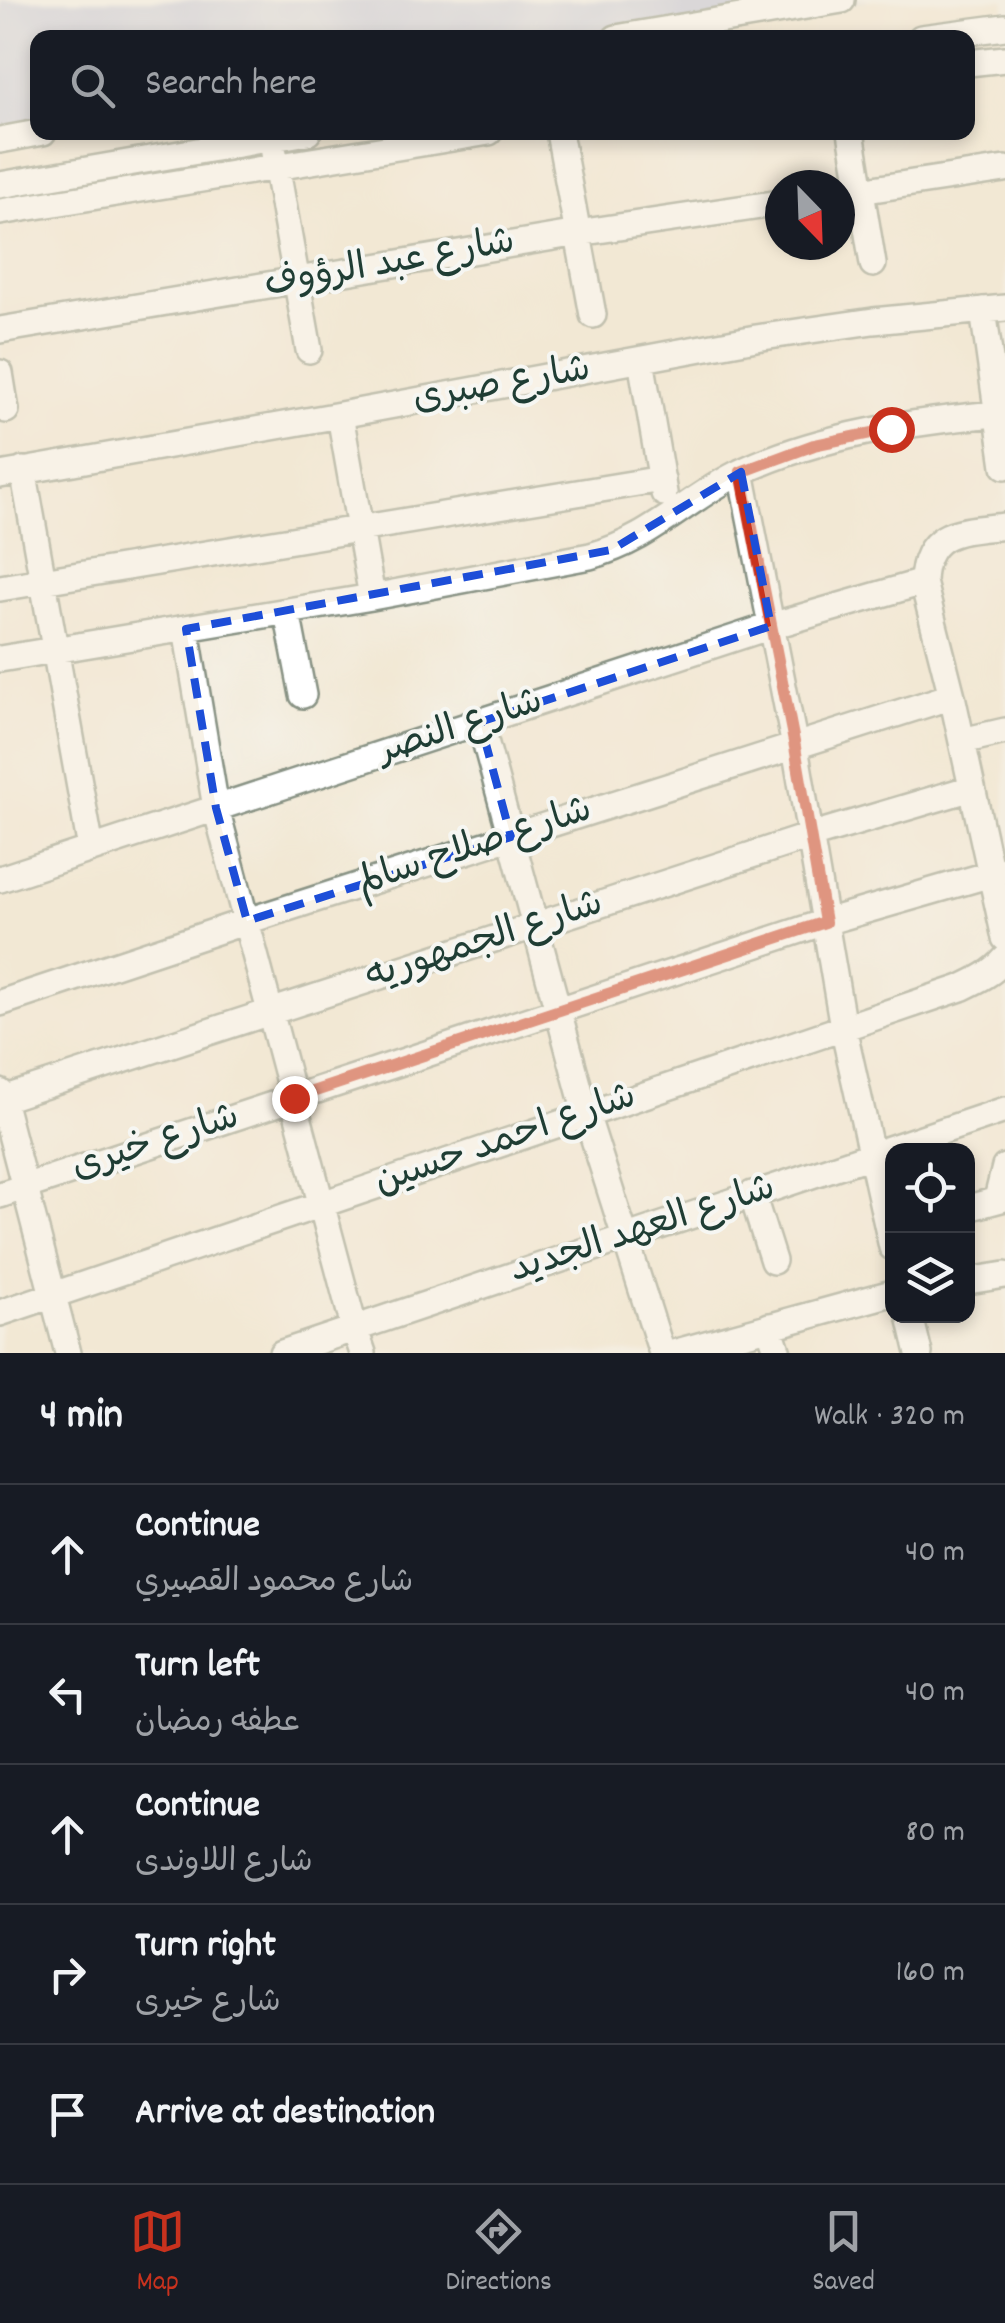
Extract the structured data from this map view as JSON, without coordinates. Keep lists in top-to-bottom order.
{
  "streets": {
    "street": [
      "شارع عبد الرؤوف",
      "شارع صبرى",
      "شارع النصر",
      "شارع صلاح سالم",
      "شارع الجمهوريه",
      "شارع احمد حسين",
      "شارع خيرى",
      "شارع العهد الجديد"
    ]
  },
  "north": "bottom right",
  "page": {
    "search": "Search here",
    "heading": ["4 min", "Walk · 320 m"],
    "list": [
      ["Continue", "شارع محمود القصيري", "40 m"],
      ["Turn left", "عطفه رمضان", "40 m"],
      ["Continue", "شارع اللاوندى", "80 m"],
      ["Turn right", "شارع خيرى", "160 m"],
      "Arrive at destination"
    ],
    "nav": ["Map", "Directions", "Saved"]
  }
}
